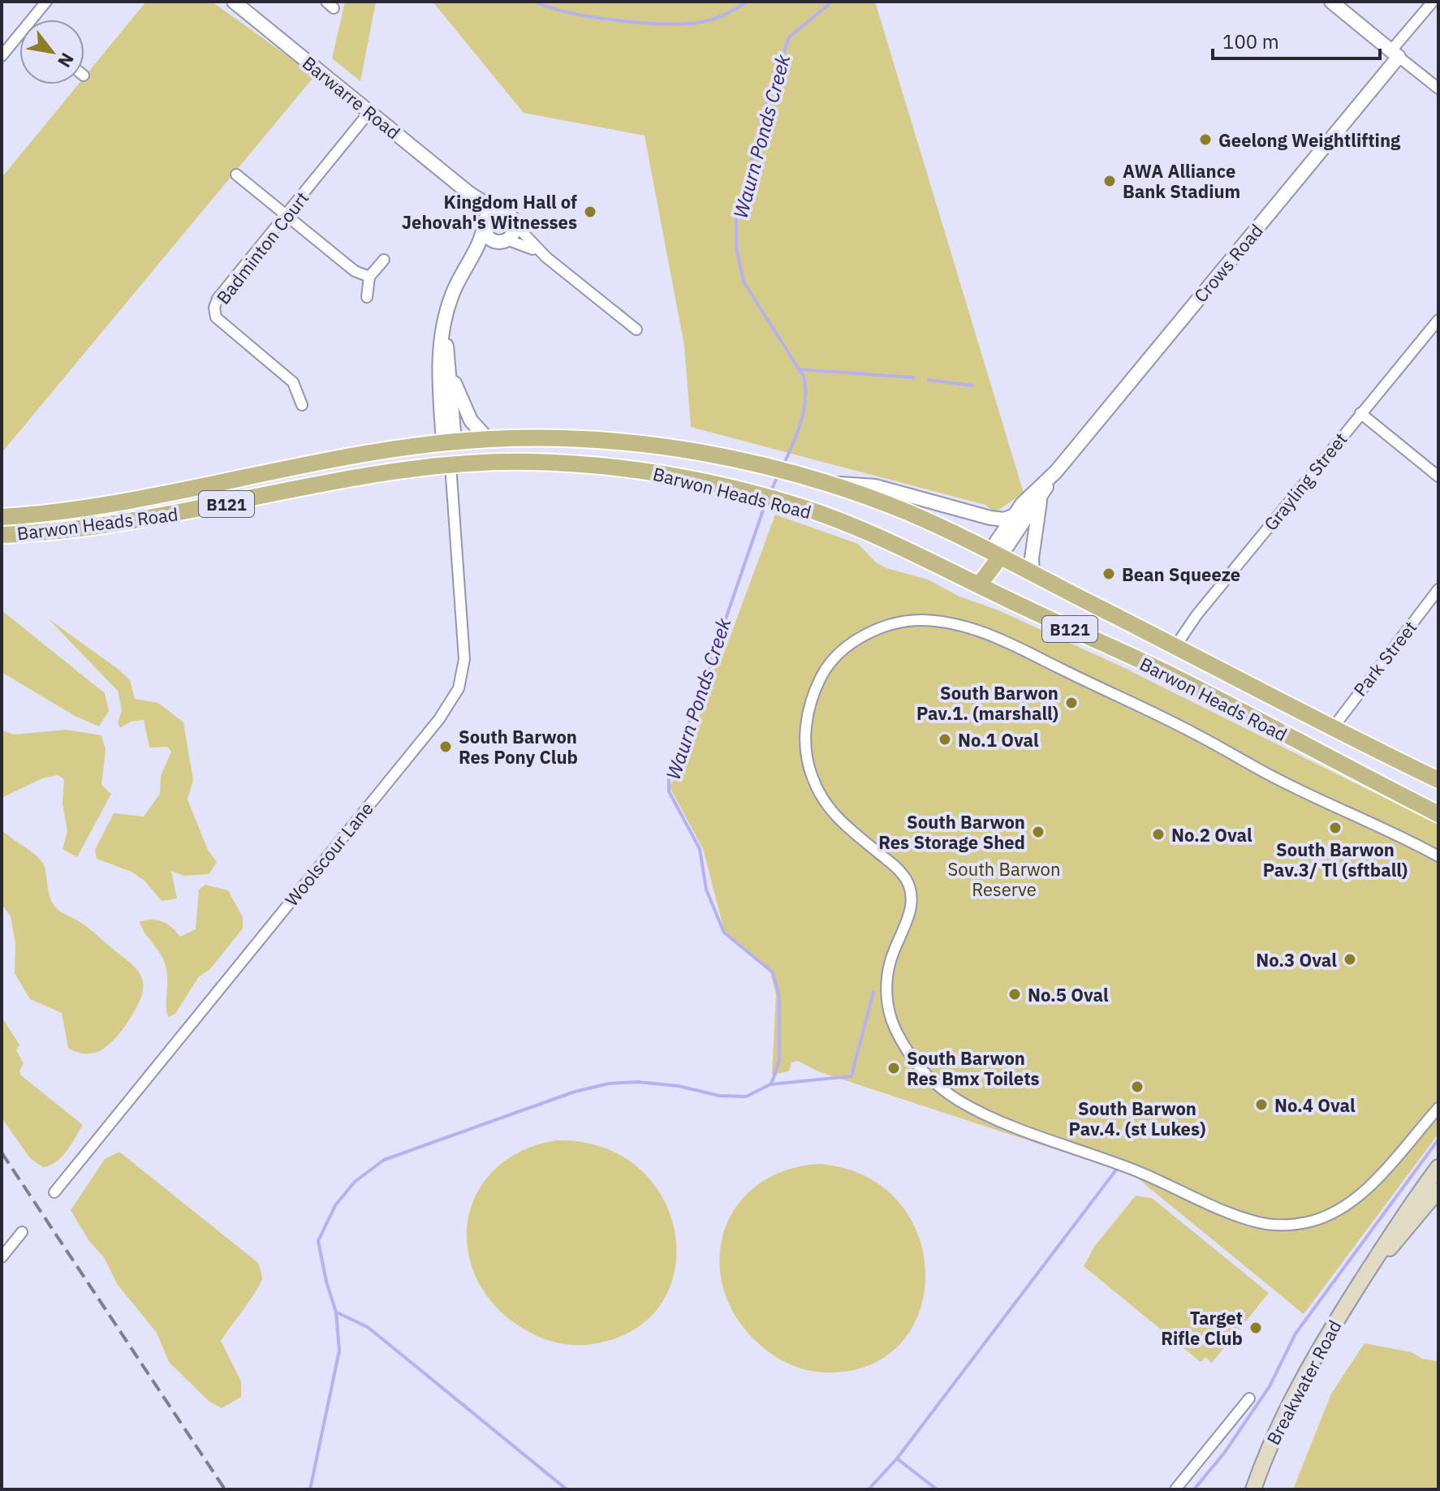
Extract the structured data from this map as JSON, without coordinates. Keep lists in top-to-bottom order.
{
  "streets": {
    "main road": ["Barwon Heads Road", "B121", "Breakwater Road"],
    "street": [
      "Barwarre Road",
      "Badminton Court",
      "Crows Road",
      "Grayling Street",
      "Park Street",
      "Woolscour Lane"
    ]
  },
  "crossings": [
    ["Barwarre Road", "Badminton Court"],
    ["Crows Road", "Barwon Heads Road"],
    ["Grayling Street", "Barwon Heads Road"],
    ["Barwon Heads Road", "Park Street"],
    ["Barwon Heads Road", "Woolscour Lane"]
  ],
  "water": ["Waurn Ponds Creek"],
  "parks": ["South Barwon Reserve"],
  "places": [
    "Geelong Weightlifting",
    "AWA Alliance Bank Stadium",
    "Kingdom Hall of Jehovah's Witnesses",
    "Bean Squeeze",
    "South Barwon Pav.1. (marshall)",
    "No.1 Oval",
    "South Barwon Res Pony Club",
    "South Barwon Pav.3/ Tl (sftball)",
    "South Barwon Res Storage Shed",
    "No.2 Oval",
    "No.3 Oval",
    "No.5 Oval",
    "South Barwon Res Bmx Toilets",
    "South Barwon Pav.4. (st Lukes)",
    "No.4 Oval",
    "Target Rifle Club"
  ],
  "scale_bar": "100 m",
  "north": "bottom right"
}
